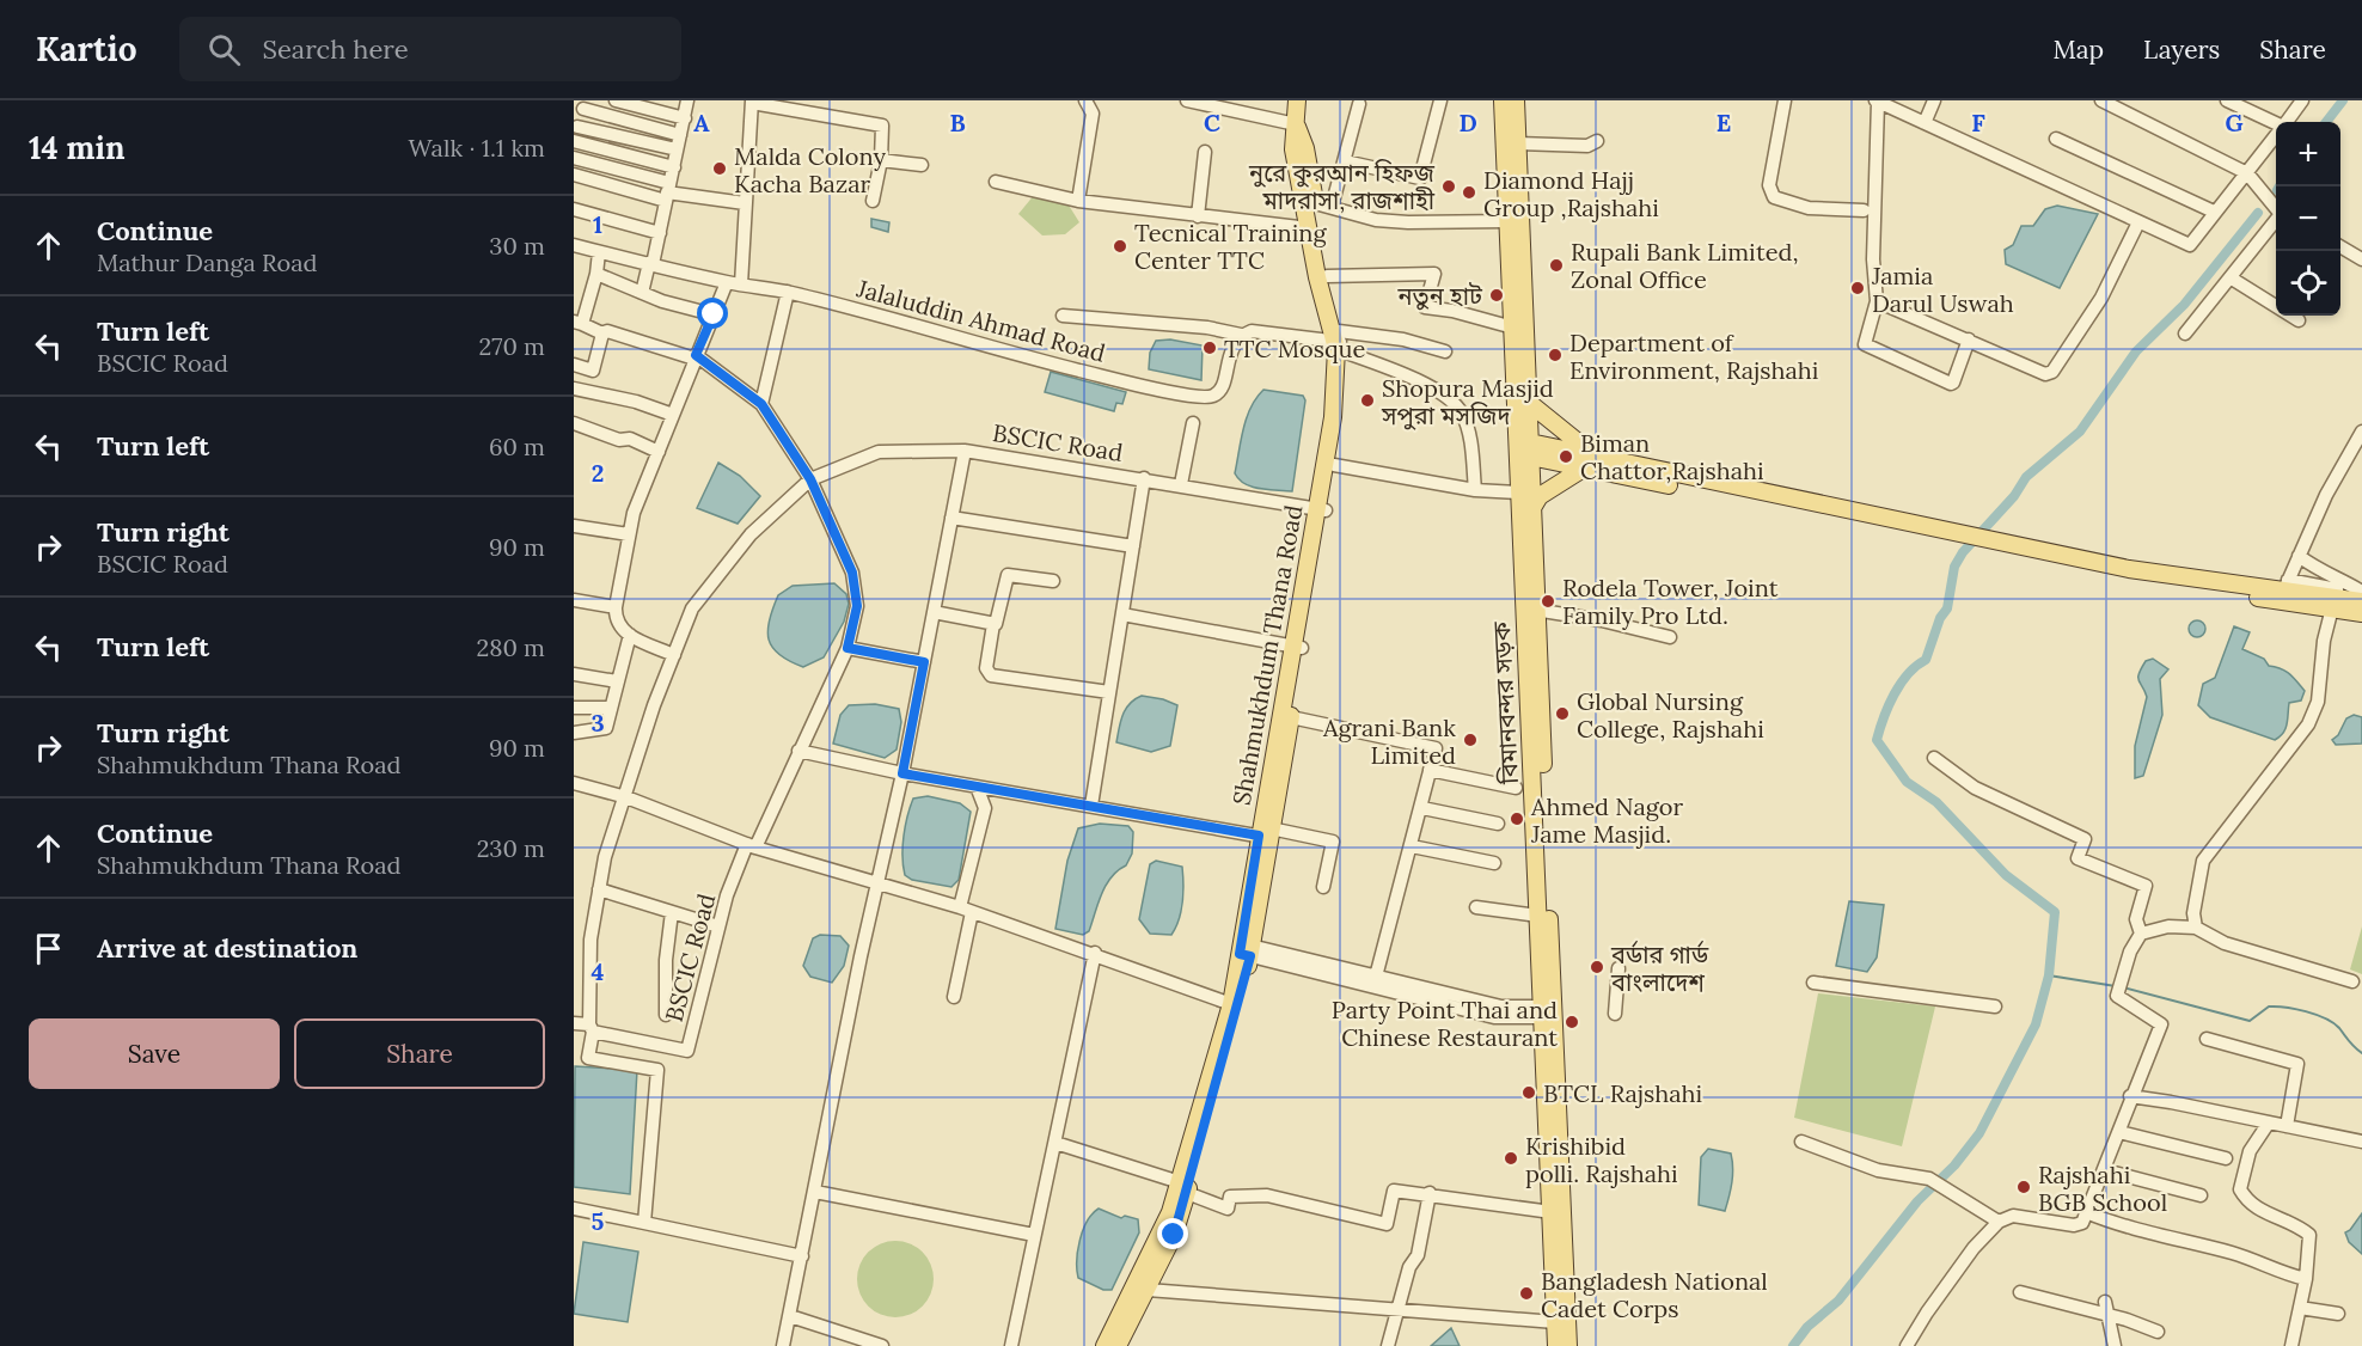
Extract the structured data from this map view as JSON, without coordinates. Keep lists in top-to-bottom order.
{
  "streets": {
    "main road": ["Shahmukhdum Thana Road", "বিমানবন্দর সড়ক"],
    "street": ["Jalaluddin Ahmad Road", "BSCIC Road"]
  },
  "crossings": [
    ["BSCIC Road", "Shahmukhdum Thana Road"]
  ],
  "places": [
    "Malda Colony Kacha Bazar",
    "নুরে কুরআন হিফজ মাদরাসা, রাজশাহী",
    "Diamond Hajj Group ,Rajshahi",
    "Tecnical Training Center TTC",
    "Rupali Bank Limited, Zonal Office",
    "Jamia Darul Uswah",
    "নতুন হাট",
    "TTC Mosque",
    "Department of Environment, Rajshahi",
    "Shopura Masjid সপুরা মসজিদ",
    "Biman Chattor,Rajshahi",
    "Rodela Tower, Joint Family Pro Ltd.",
    "Global Nursing College, Rajshahi",
    "Agrani Bank Limited",
    "Ahmed Nagor Jame Masjid.",
    "বর্ডার গার্ড বাংলাদেশ",
    "Party Point Thai and Chinese Restaurant",
    "BTCL Rajshahi",
    "Krishibid polli. Rajshahi",
    "Rajshahi BGB School",
    "Bangladesh National Cadet Corps"
  ],
  "page": {
    "header": "Kartio",
    "search": "Search here",
    "nav": ["Map", "Layers", "Share"],
    "heading": ["14 min", "Walk · 1.1 km"],
    "map_buttons": ["+", "−"],
    "list": [
      ["Continue", "Mathur Danga Road", "30 m"],
      ["Turn left", "BSCIC Road", "270 m"],
      ["Turn left", "60 m"],
      ["Turn right", "BSCIC Road", "90 m"],
      ["Turn left", "280 m"],
      ["Turn right", "Shahmukhdum Thana Road", "90 m"],
      ["Continue", "Shahmukhdum Thana Road", "230 m"],
      "Arrive at destination"
    ],
    "buttons": ["Save", "Share"]
  },
  "grid": {
    "columns": [
      "A",
      "B",
      "C",
      "D",
      "E",
      "F",
      "G"
    ],
    "rows": [
      "1",
      "2",
      "3",
      "4",
      "5"
    ]
  }
}
